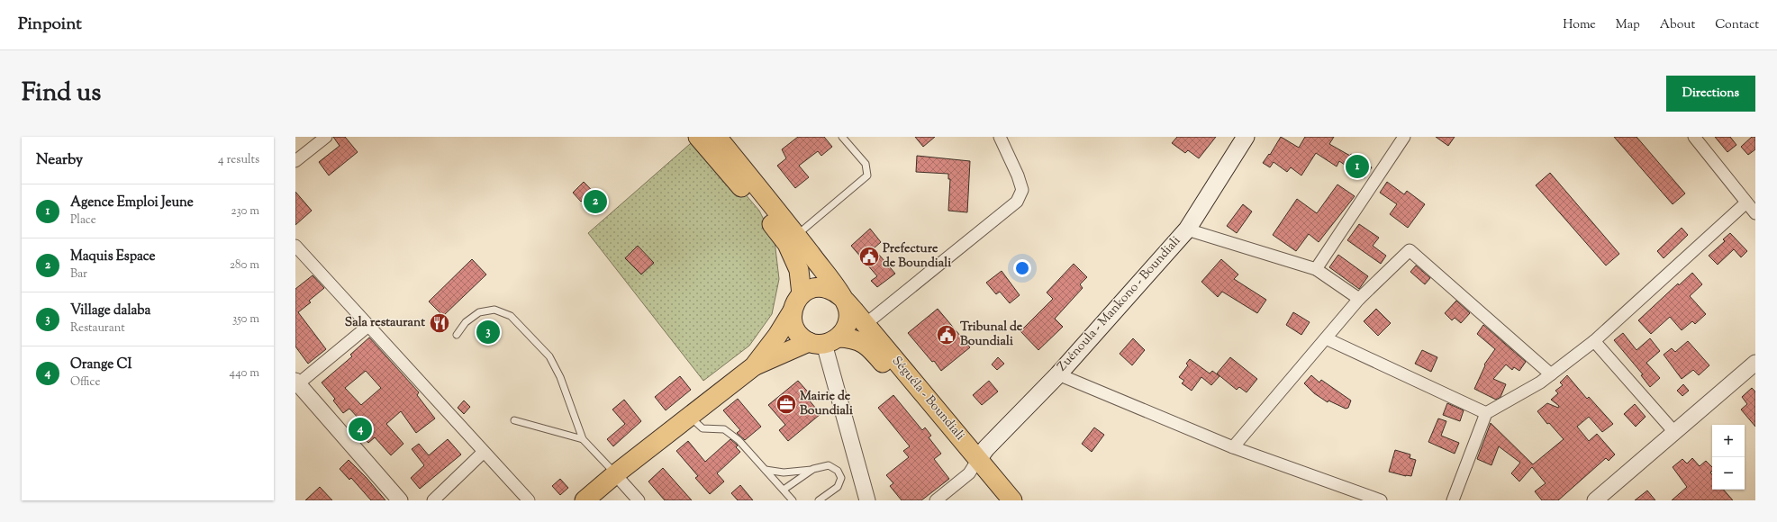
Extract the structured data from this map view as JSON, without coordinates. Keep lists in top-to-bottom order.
{
  "streets": {
    "main road": ["Zuénoula - Mankono - Boundiali", "Séguéla - Boundiali"]
  },
  "crossings": [
    ["Zuénoula - Mankono - Boundiali", "Séguéla - Boundiali"]
  ],
  "places": {
    "public building": ["Prefecture de Boundiali", "Tribunal de Boundiali"],
    "restaurant": ["Sala restaurant"],
    "office": ["Mairie de Boundiali"]
  },
  "page": {
    "header": "Pinpoint",
    "nav": [
      "Home",
      "Map",
      "About",
      "Contact"
    ],
    "title": "Find us",
    "buttons": "Directions",
    "heading": ["Nearby", "4 results"],
    "pins": [
      "1",
      "2",
      "3",
      "4"
    ],
    "list": [
      {
        "mark": "1",
        "name": "Agence Emploi Jeune",
        "note": "Place",
        "value": "230 m"
      },
      {
        "mark": "2",
        "name": "Maquis Espace",
        "note": "Bar",
        "value": "280 m"
      },
      {
        "mark": "3",
        "name": "Village dalaba",
        "note": "Restaurant",
        "value": "350 m"
      },
      {
        "mark": "4",
        "name": "Orange CI",
        "note": "Office",
        "value": "440 m"
      }
    ],
    "map_buttons": ["+", "−"]
  }
}
